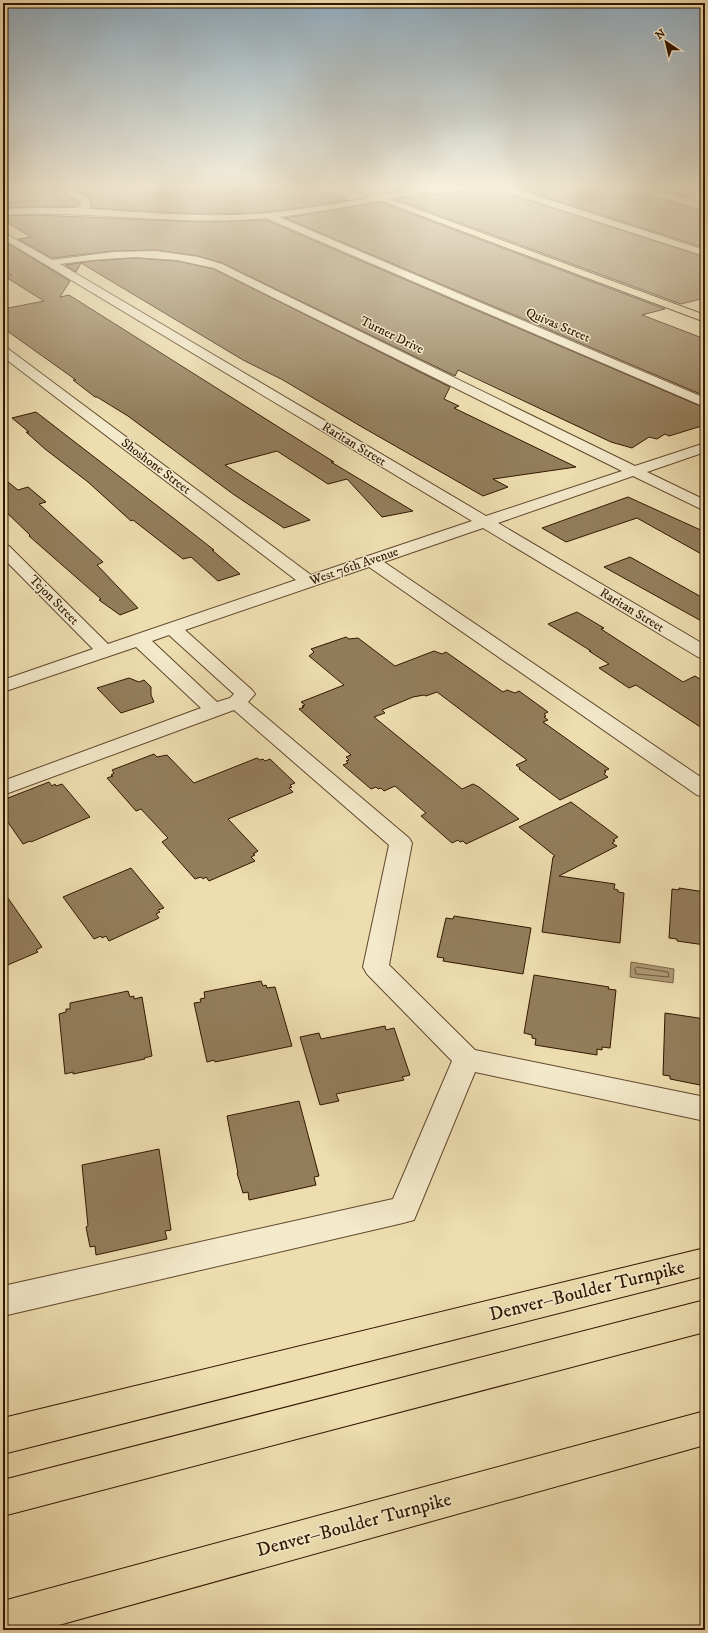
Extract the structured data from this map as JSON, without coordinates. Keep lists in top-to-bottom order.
{
  "streets": {
    "main road": ["Denver–Boulder Turnpike"],
    "street": [
      "Quivas Street",
      "Turner Drive",
      "Raritan Street",
      "Shoshone Street",
      "West 76th Avenue",
      "Tejon Street"
    ]
  },
  "crossings": [
    ["Turner Drive", "Raritan Street"],
    ["Turner Drive", "West 76th Avenue"],
    ["Raritan Street", "West 76th Avenue"],
    ["Shoshone Street", "West 76th Avenue"],
    ["West 76th Avenue", "Tejon Street"]
  ],
  "north": "top left"
}
